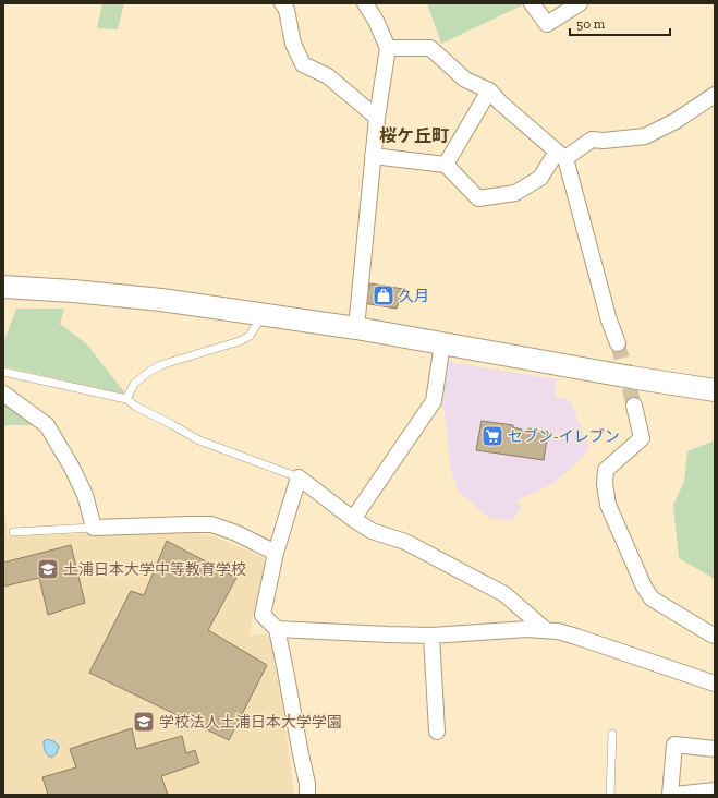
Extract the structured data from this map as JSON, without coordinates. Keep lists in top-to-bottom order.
{
  "districts": ["桜ケ丘町"],
  "places": {
    "shop": ["久月"],
    "supermarket": ["セブン-イレブン"],
    "school or university": ["土浦日本大学中等教育学校", "学校法人土浦日本大学学園"]
  },
  "scale_bar": "50 m"
}
